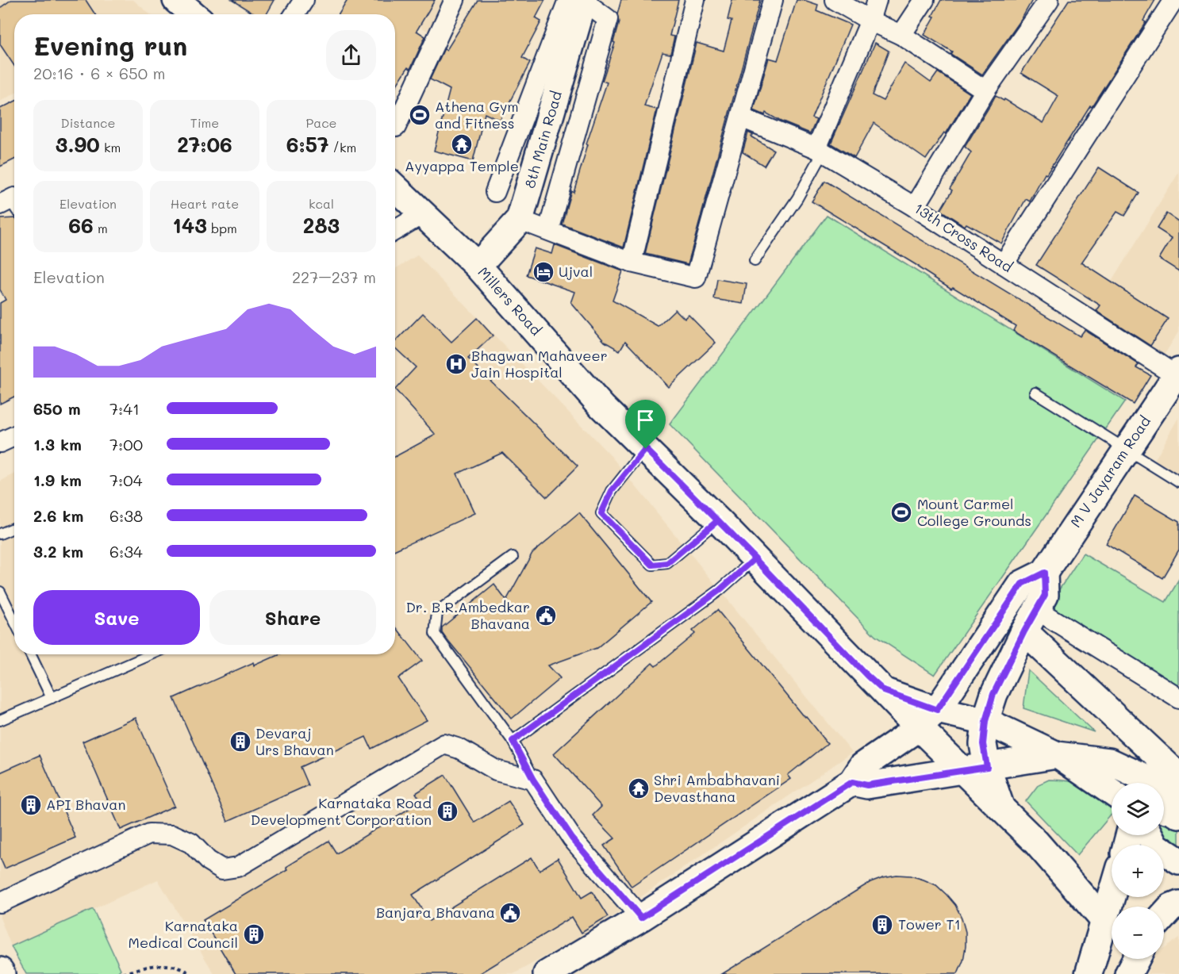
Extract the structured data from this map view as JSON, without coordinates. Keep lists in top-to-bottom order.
{
  "streets": {
    "street": [
      "8th Main Road",
      "13th Cross Road",
      "Millers Road",
      "M V Jayaram Road"
    ]
  },
  "crossings": [
    ["8th Main Road", "Millers Road"],
    ["13th Cross Road", "M V Jayaram Road"],
    ["Millers Road", "M V Jayaram Road"]
  ],
  "places": {
    "sports": ["Athena Gym and Fitness", "Mount Carmel College Grounds"],
    "temple": ["Ayyappa Temple", "Shri Ambabhavani Devasthana"],
    "hotel": ["Ujval"],
    "hospital": ["Bhagwan Mahaveer Jain Hospital"],
    "public building": ["Dr. B.R.Ambedkar Bhavana", "Banjara Bhavana"],
    "building": [
      "Devaraj Urs Bhavan",
      "API Bhavan",
      "Karnataka Road Development Corporation",
      "Tower T1",
      "Karnataka Medical Council"
    ]
  },
  "page": {
    "heading": ["Evening run", "20:16 · 6 × 650 m"],
    "stats": [
      ["Distance", "3.90 km"],
      ["Time", "27:06"],
      ["Pace", "6:57 /km"],
      ["Elevation", "66 m"],
      ["Heart rate", "143 bpm"],
      ["kcal", "283"]
    ],
    "chart": ["Elevation", "227–237 m"],
    "list": [
      {
        "name": "650 m",
        "note": "7:41"
      },
      {
        "name": "1.3 km",
        "note": "7:00"
      },
      {
        "name": "1.9 km",
        "note": "7:04"
      },
      {
        "name": "2.6 km",
        "note": "6:38"
      },
      {
        "name": "3.2 km",
        "note": "6:34"
      }
    ],
    "buttons": ["Save", "Share"],
    "map_buttons": ["+", "−"]
  }
}
